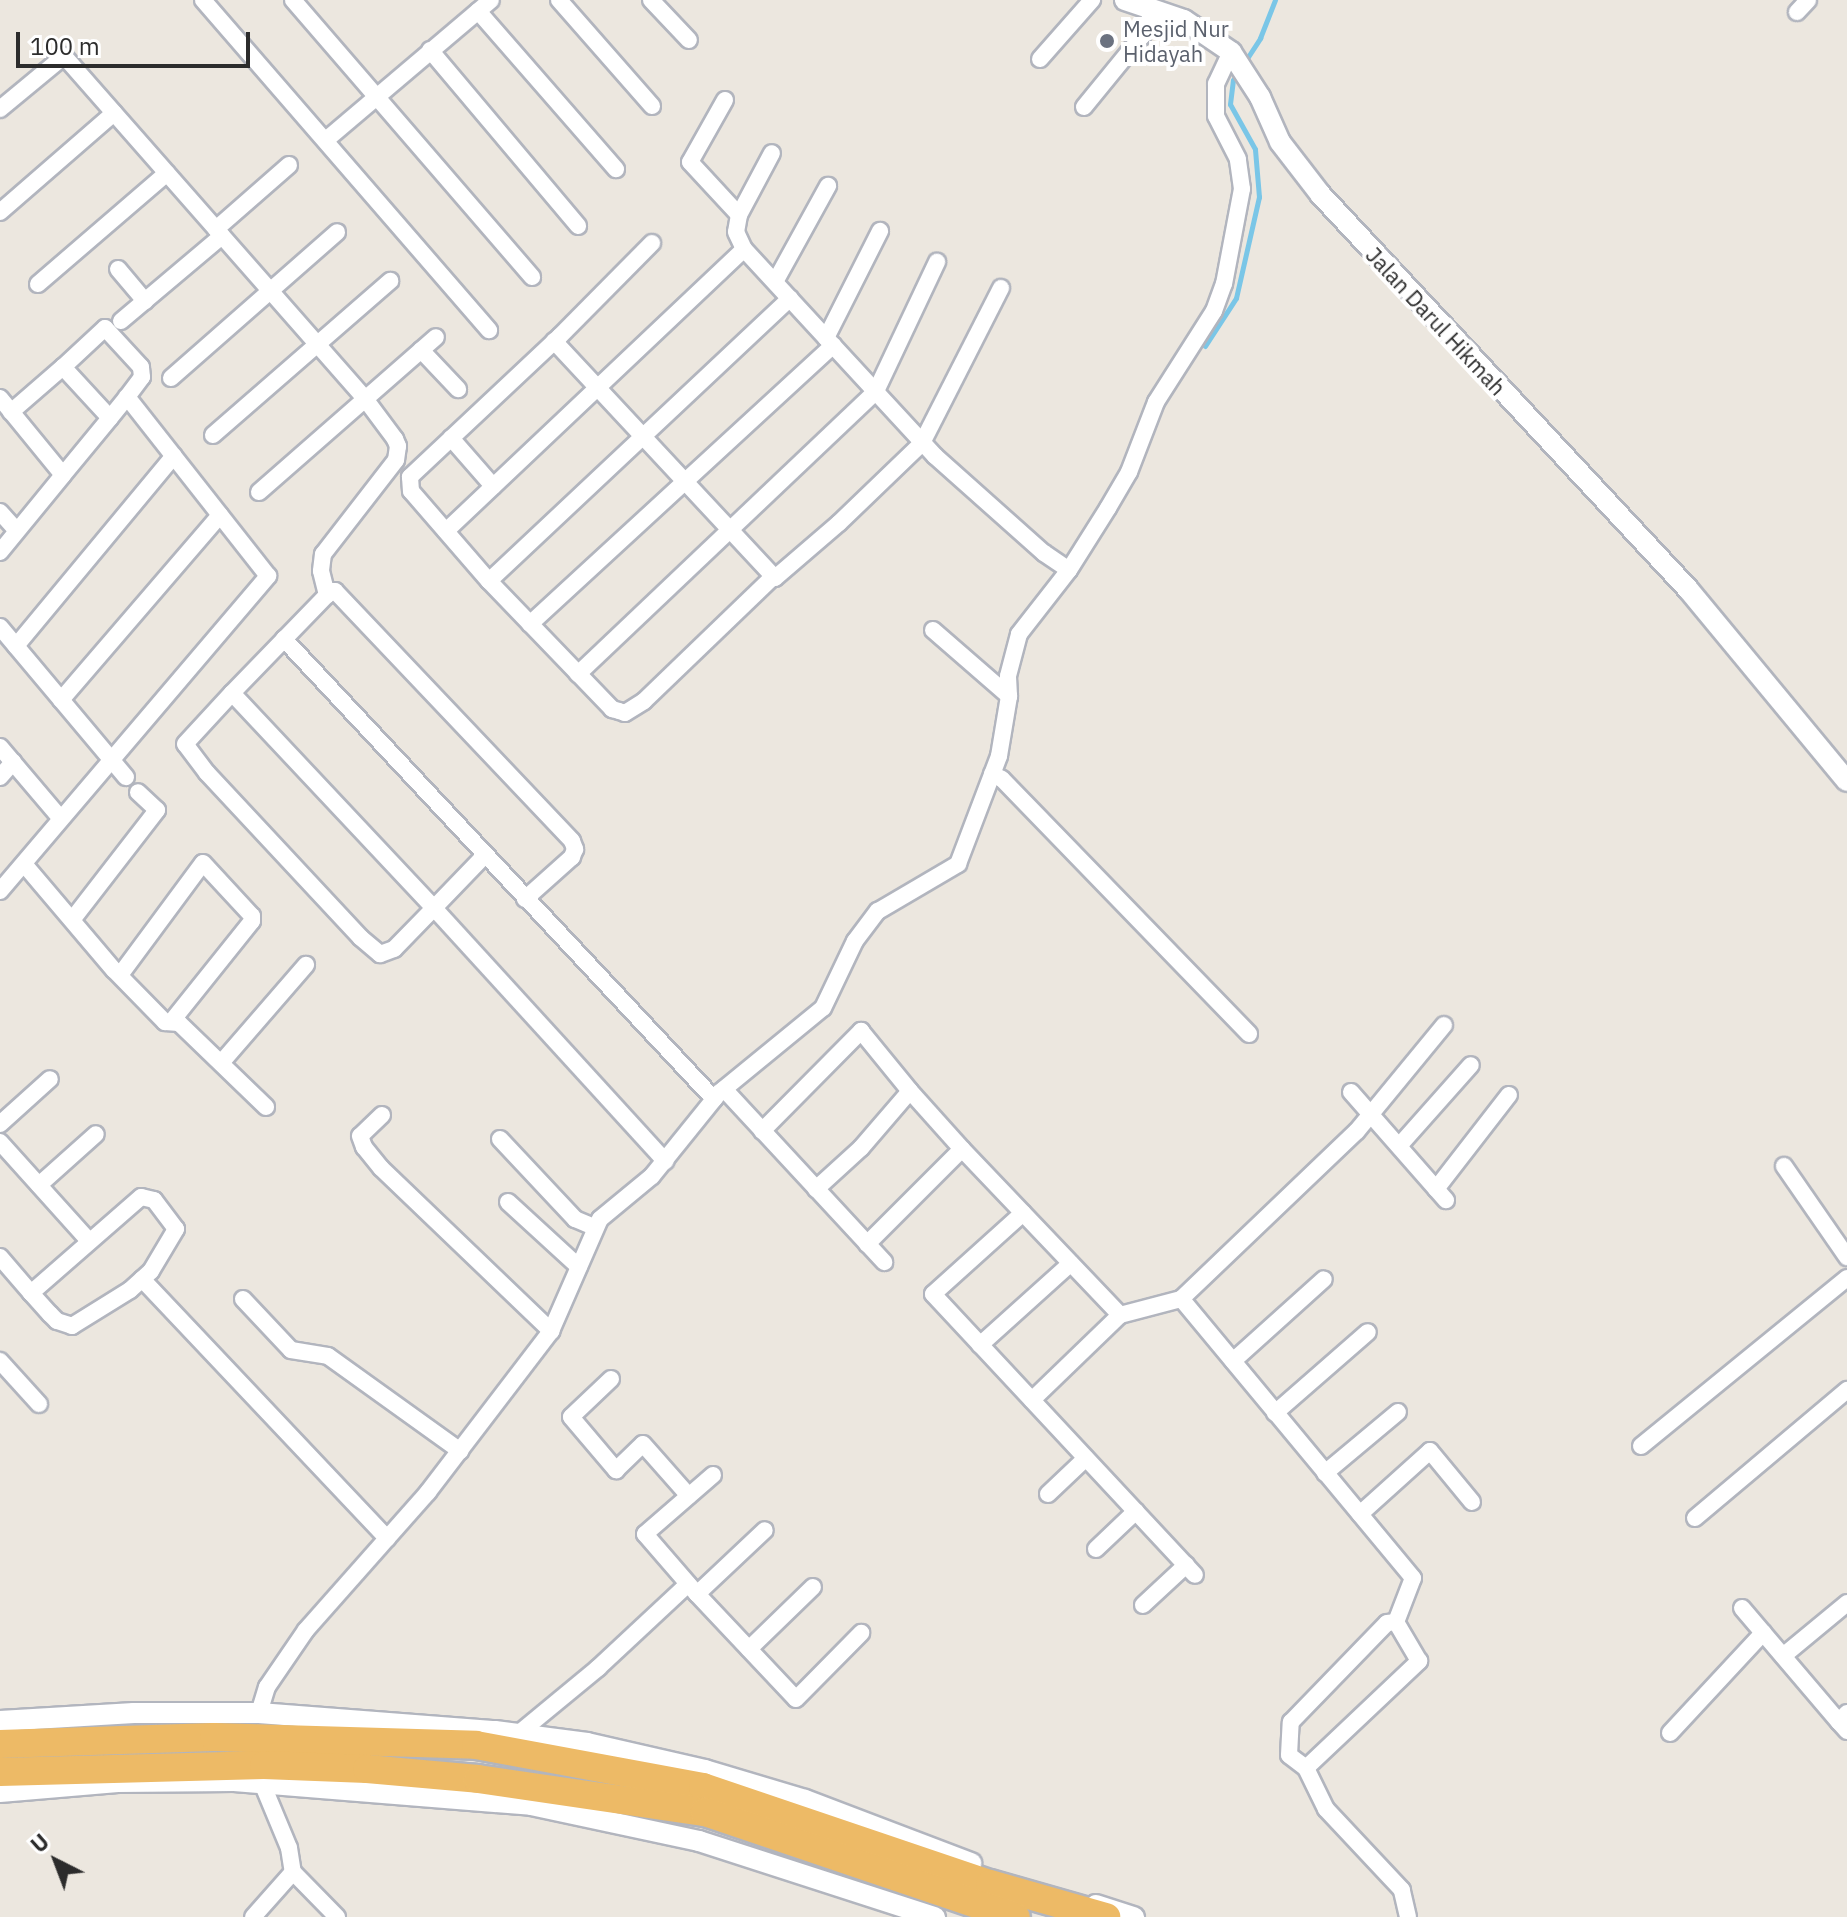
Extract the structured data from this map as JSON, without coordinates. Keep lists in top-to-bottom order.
{
  "streets": {
    "street": ["Jalan Darul Hikmah"]
  },
  "places": ["Mesjid Nur Hidayah"],
  "scale_bar": "100 m",
  "north": "top left"
}
